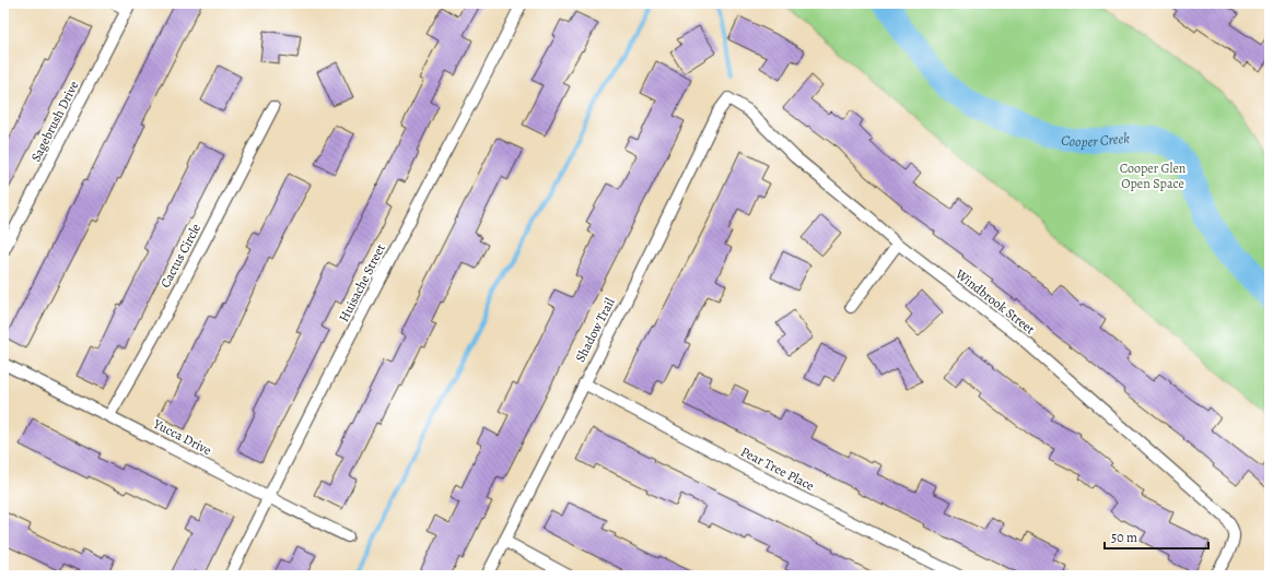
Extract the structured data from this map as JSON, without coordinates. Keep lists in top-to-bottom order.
{
  "streets": {
    "street": [
      "Sagebrush Drive",
      "Cactus Circle",
      "Huisache Street",
      "Windbrook Street",
      "Shadow Trail",
      "Yucca Drive",
      "Pear Tree Place"
    ]
  },
  "crossings": [
    ["Cactus Circle", "Yucca Drive"],
    ["Huisache Street", "Yucca Drive"],
    ["Windbrook Street", "Shadow Trail"],
    ["Shadow Trail", "Pear Tree Place"]
  ],
  "water": ["Cooper Creek"],
  "parks": ["Cooper Glen Open Space"],
  "scale_bar": "50 m"
}
